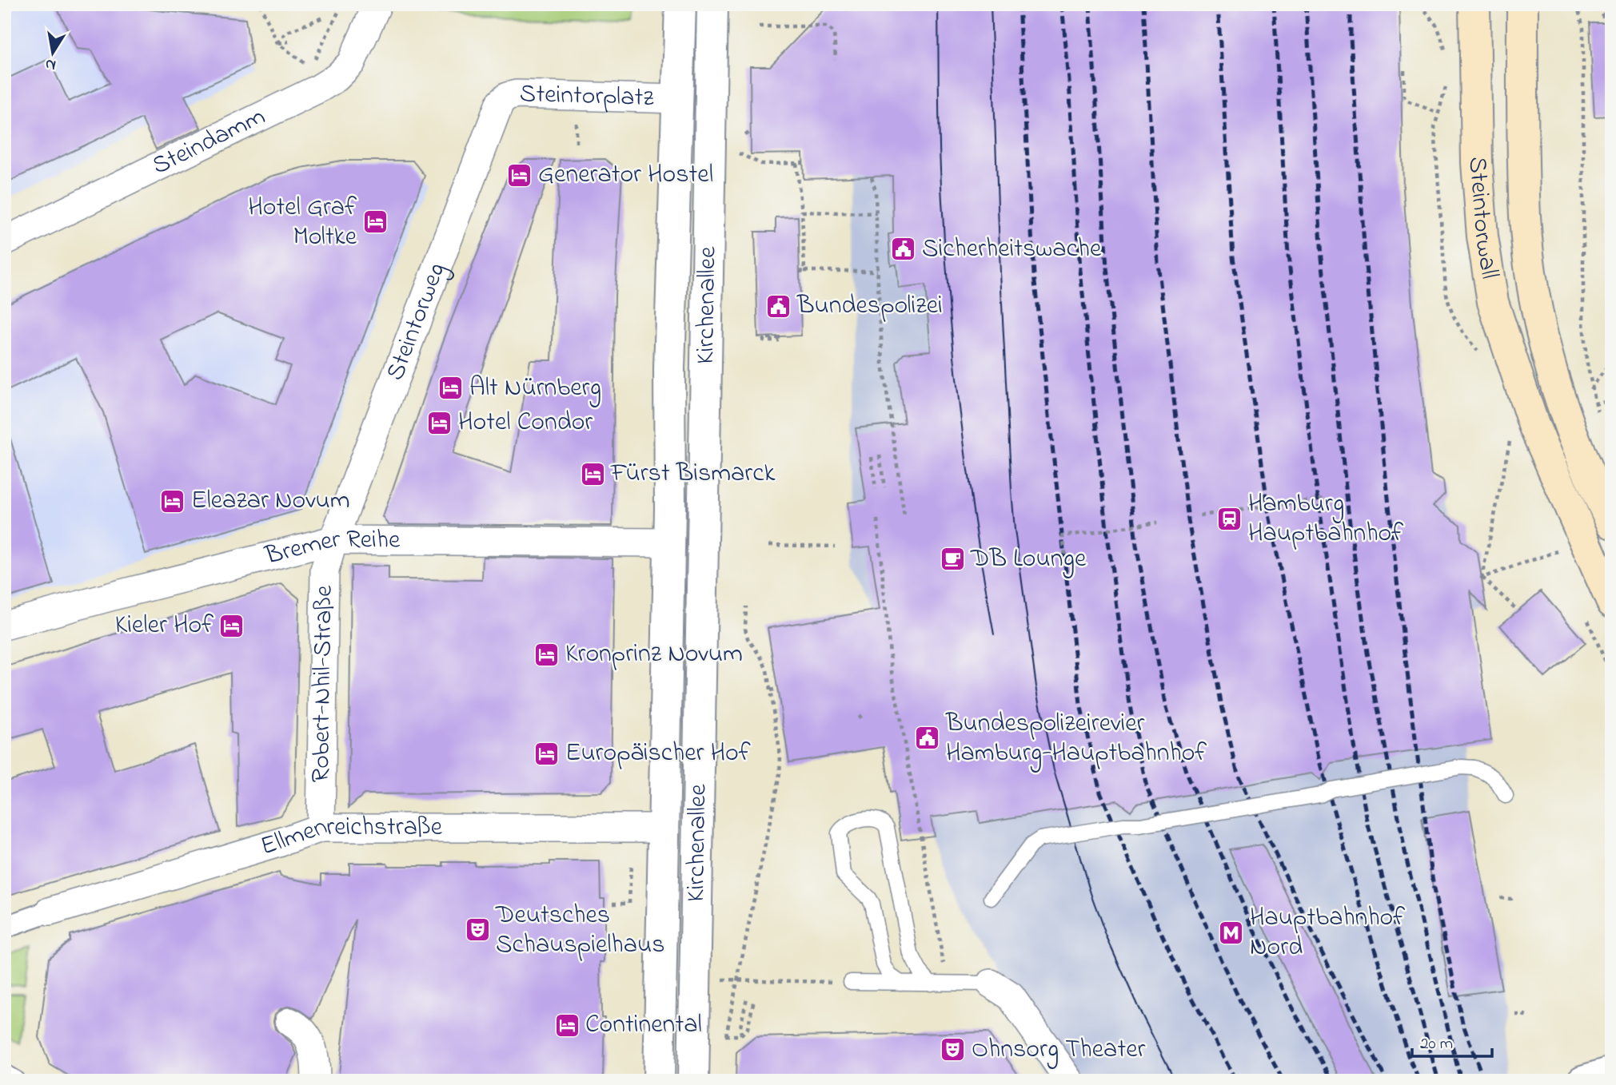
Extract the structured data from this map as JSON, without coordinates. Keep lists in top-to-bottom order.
{
  "streets": {
    "main road": ["Steintorwall"],
    "street": [
      "Steintorplatz",
      "Steindamm",
      "Kirchenallee",
      "Steintorweg",
      "Bremer Reihe",
      "Robert-Nhil-Straße",
      "Ellmenreichstraße"
    ]
  },
  "crossings": [
    ["Steintorplatz", "Kirchenallee"],
    ["Steintorplatz", "Steintorweg"],
    ["Kirchenallee", "Bremer Reihe"],
    ["Kirchenallee", "Ellmenreichstraße"],
    ["Steintorweg", "Bremer Reihe"],
    ["Steintorweg", "Robert-Nhil-Straße"],
    ["Bremer Reihe", "Robert-Nhil-Straße"],
    ["Robert-Nhil-Straße", "Ellmenreichstraße"]
  ],
  "places": {
    "hotel": [
      "Generator Hostel",
      "Hotel Graf Moltke",
      "Alt Nürnberg",
      "Hotel Condor",
      "Fürst Bismarck",
      "Eleazar Novum",
      "Kieler Hof",
      "Kronprinz Novum",
      "Europäischer Hof",
      "Continental"
    ],
    "public building": ["Sicherheitswache", "Bundespolizei", "Bundespolizeirevier Hamburg-Hauptbahnhof"],
    "station": ["Hamburg Hauptbahnhof"],
    "cafe": ["DB Lounge"],
    "theatre": ["Deutsches Schauspielhaus", "Ohnsorg Theater"],
    "metro station": ["Hauptbahnhof Nord"]
  },
  "scale_bar": "20 m",
  "north": "bottom"
}
